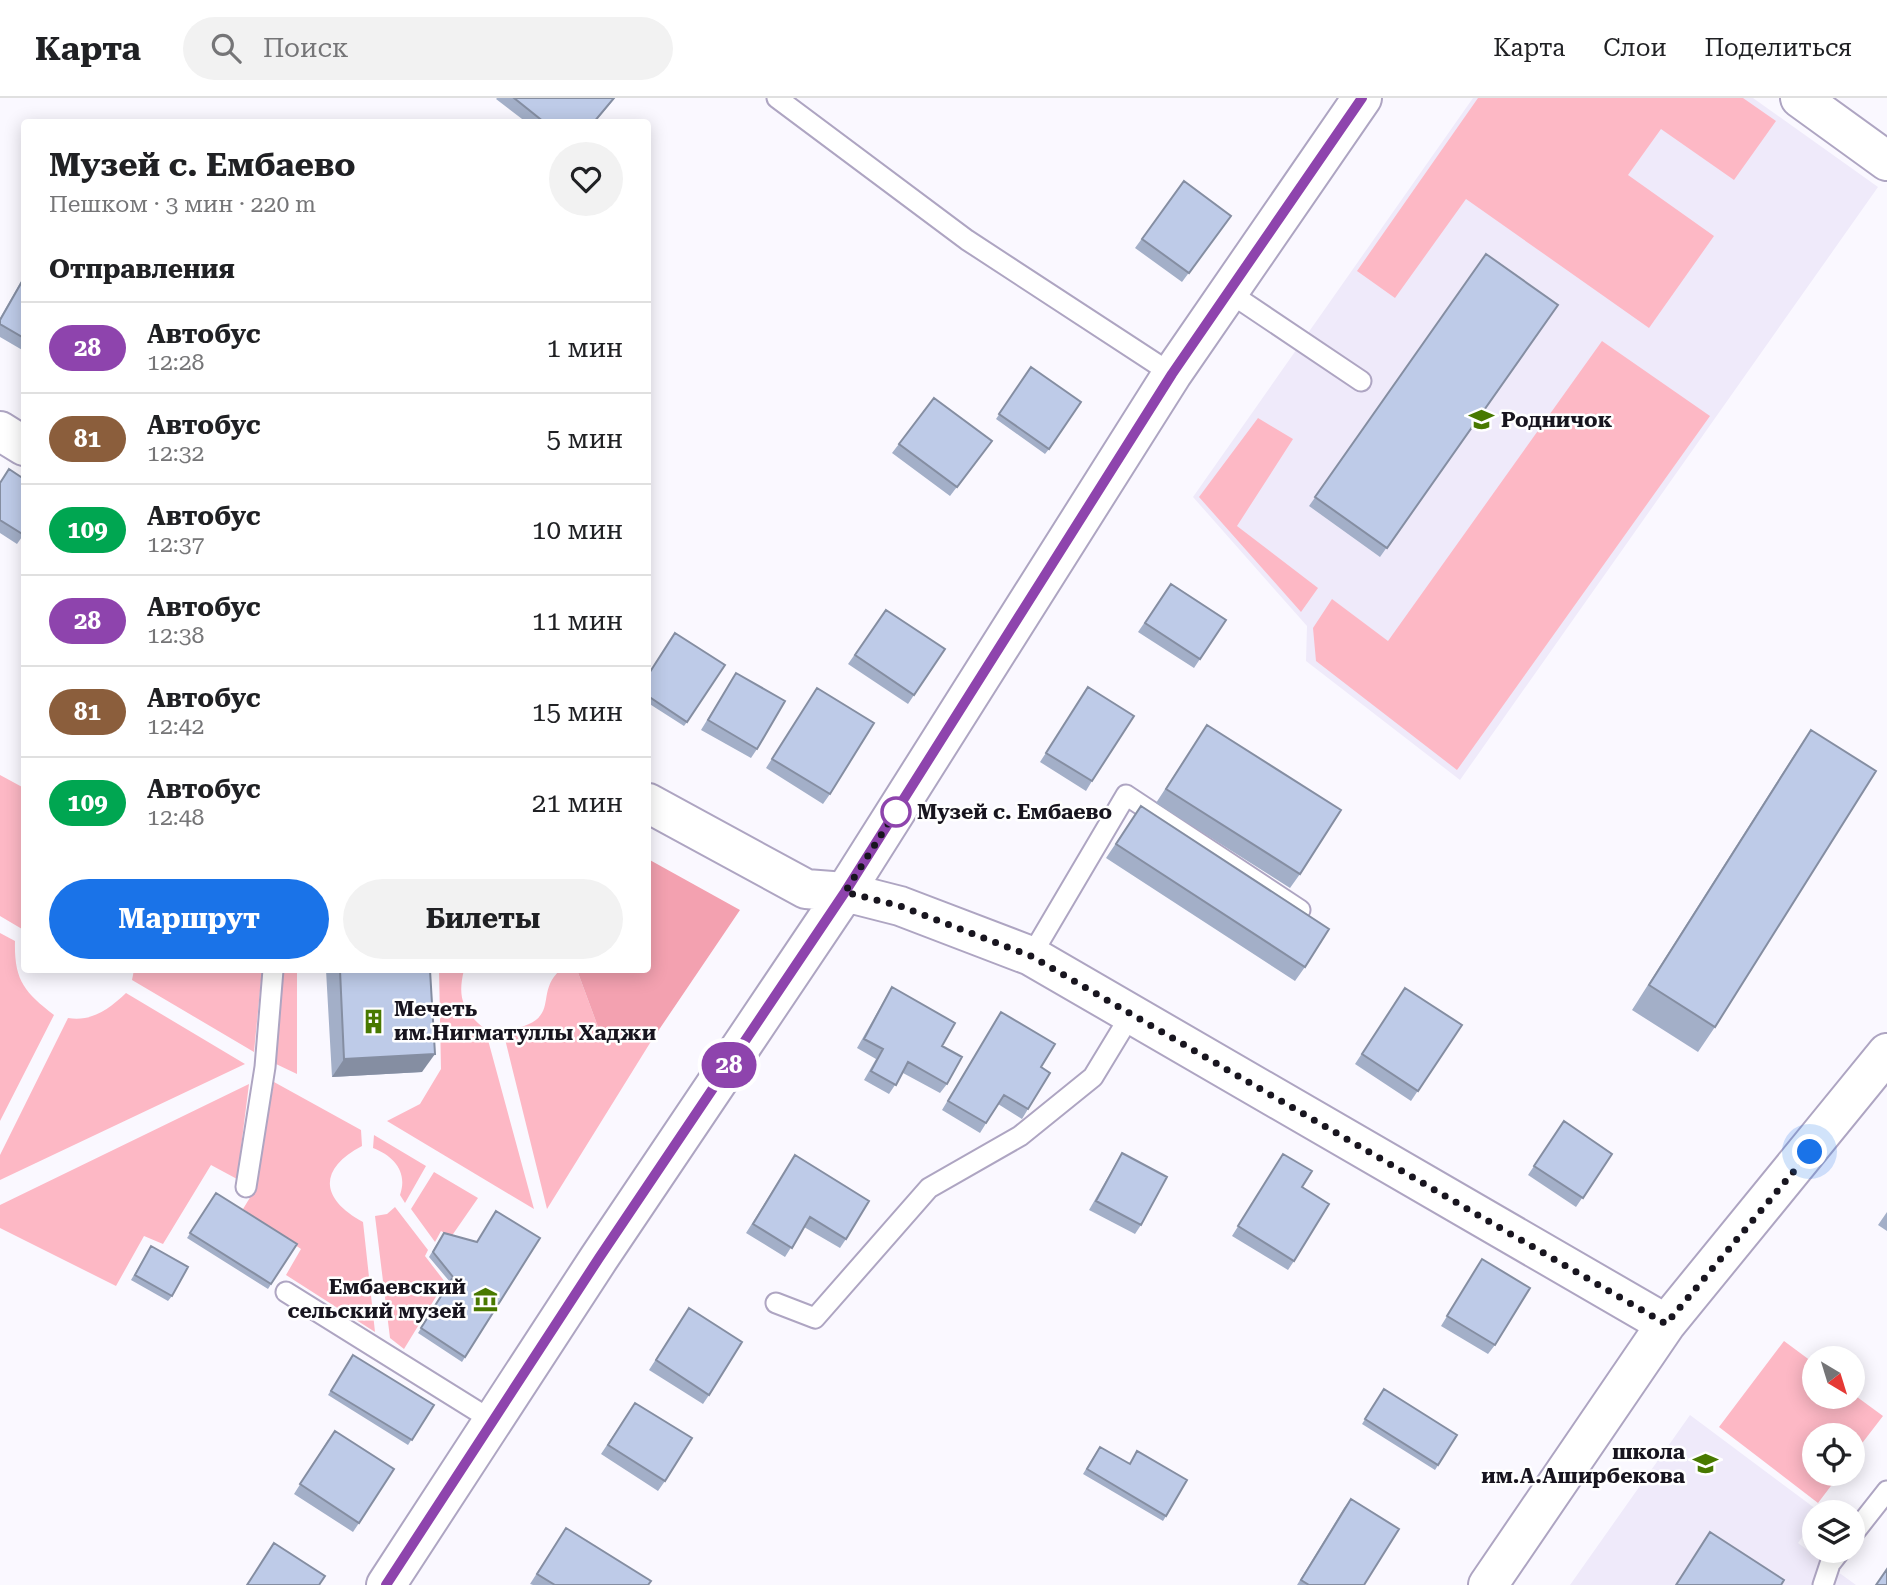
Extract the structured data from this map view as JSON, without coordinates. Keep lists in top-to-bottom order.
{
  "places": {
    "school or university": ["Родничок", "школа им.А.Аширбекова"],
    "other": ["Музей с. Ембаево"],
    "building": ["Мечеть им.Нигматуллы Хаджи"],
    "museum": ["Ембаевский сельский музей"]
  },
  "lines": ["bus line 28"],
  "north": "bottom right",
  "page": {
    "header": "Карта",
    "search": "Поиск",
    "nav": ["Карта", "Слои", "Поделиться"],
    "on_map": "28",
    "heading": [
      ["Музей с. Ембаево", "Пешком · 3 мин · 220 m"],
      "Отправления"
    ],
    "list": [
      {
        "mark": "28",
        "name": "Автобус",
        "note": "12:28",
        "value": "1 мин"
      },
      {
        "mark": "81",
        "name": "Автобус",
        "note": "12:32",
        "value": "5 мин"
      },
      {
        "mark": "109",
        "name": "Автобус",
        "note": "12:37",
        "value": "10 мин"
      },
      {
        "mark": "28",
        "name": "Автобус",
        "note": "12:38",
        "value": "11 мин"
      },
      {
        "mark": "81",
        "name": "Автобус",
        "note": "12:42",
        "value": "15 мин"
      },
      {
        "mark": "109",
        "name": "Автобус",
        "note": "12:48",
        "value": "21 мин"
      }
    ],
    "buttons": ["Маршрут", "Билеты"]
  }
}
